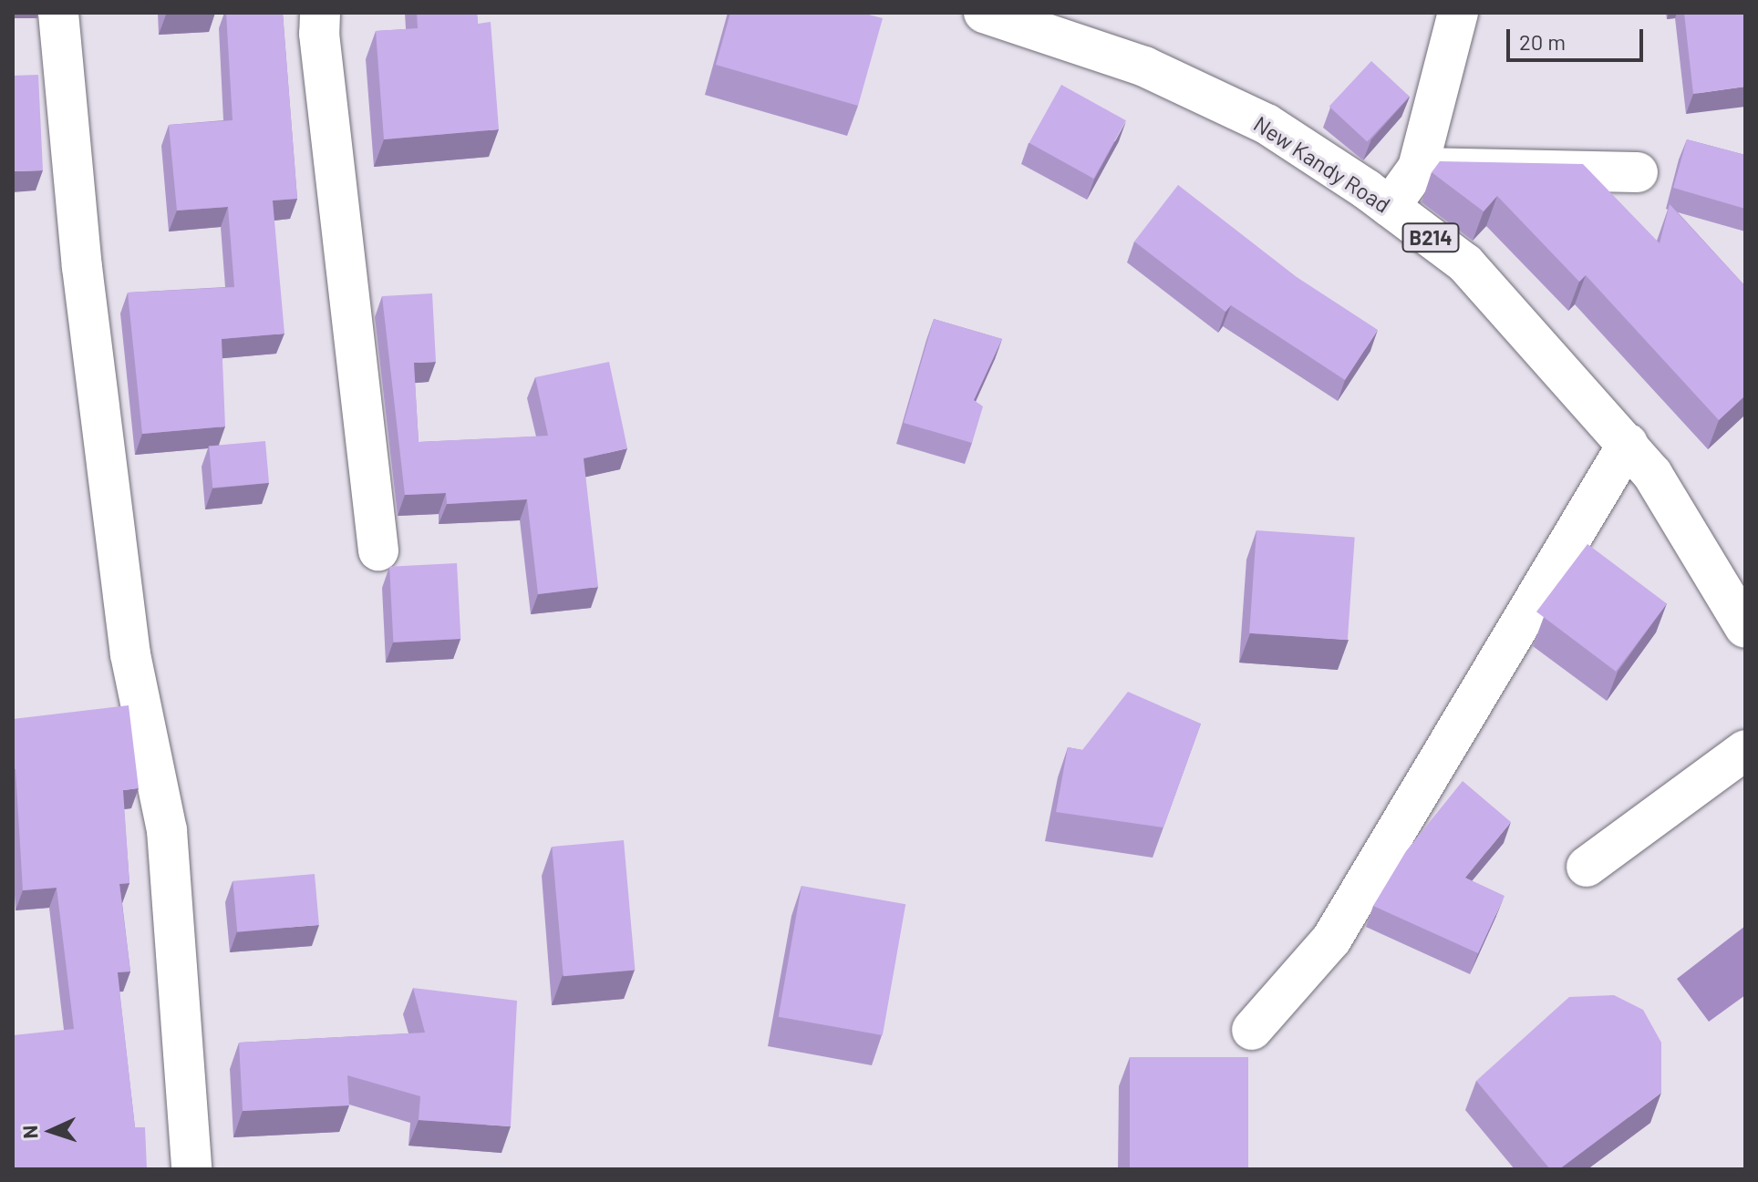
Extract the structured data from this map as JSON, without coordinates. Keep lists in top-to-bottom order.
{
  "streets": {
    "street": ["New Kandy Road", "B214"]
  },
  "scale_bar": "20 m",
  "north": "left"
}
